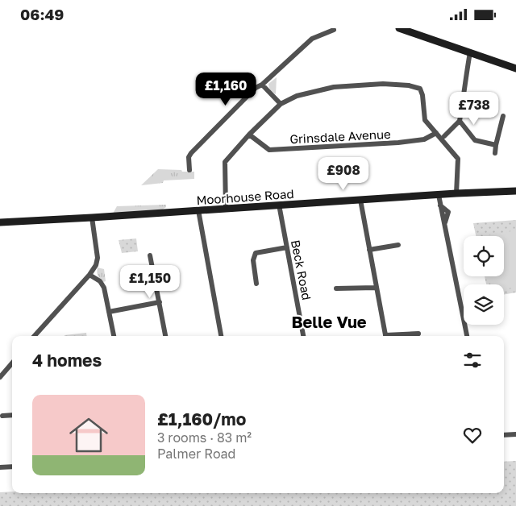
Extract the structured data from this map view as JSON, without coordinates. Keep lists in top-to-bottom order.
{
  "streets": {
    "main road": ["Moorhouse Road"],
    "street": ["Grinsdale Avenue", "Beck Road"]
  },
  "crossings": [
    ["Moorhouse Road", "Beck Road"]
  ],
  "districts": ["Belle Vue"],
  "page": {
    "status": "06:49",
    "price": [
      "£1,160",
      "£738",
      "£908",
      "£1,150"
    ],
    "heading": "4 homes",
    "list": [
      {
        "name": "£1,160/mo",
        "note": "3 rooms · 83 m² · Palmer Road"
      }
    ]
  }
}
